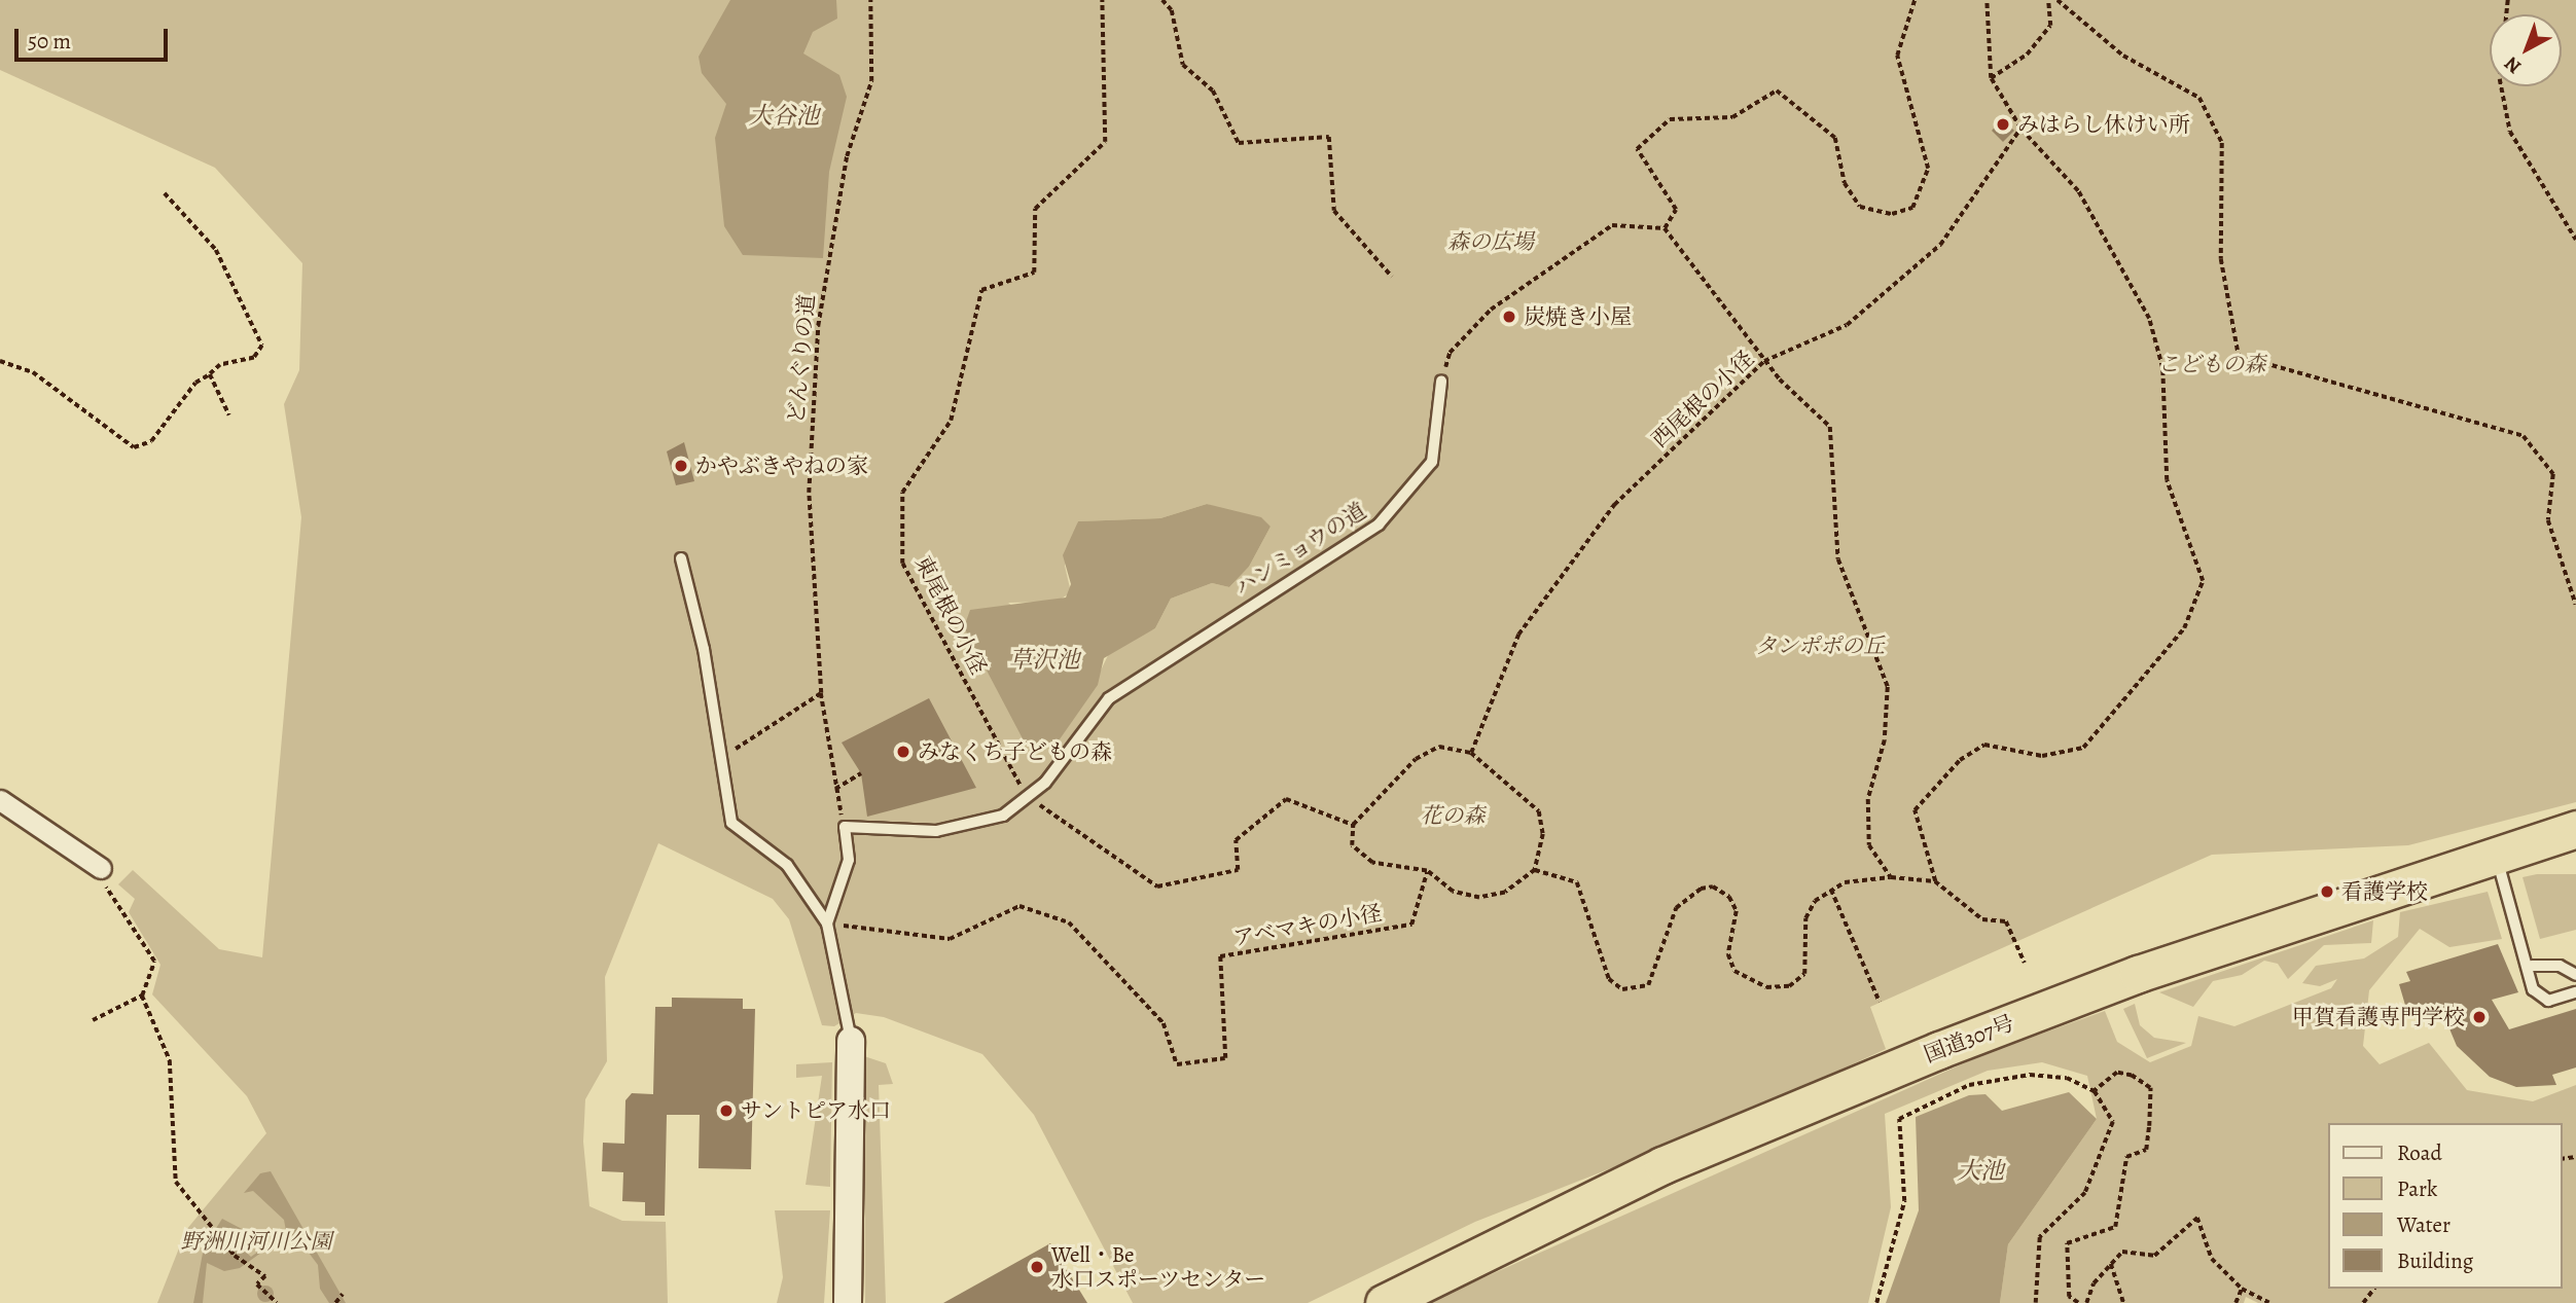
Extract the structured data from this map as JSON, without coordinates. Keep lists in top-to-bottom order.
{
  "streets": {
    "highway": ["国道307号"],
    "lane": ["ハンミョウの道"],
    "path": [
      "どんぐりの道",
      "西尾根の小径",
      "東尾根の小径",
      "アベマキの小径"
    ]
  },
  "crossings": [
    ["どんぐりの道", "ハンミョウの道"],
    ["西尾根の小径", "アベマキの小径"],
    ["ハンミョウの道", "東尾根の小径"]
  ],
  "water": ["大谷池", "草沢池", "大池"],
  "parks": [
    "森の広場",
    "こどもの森",
    "タンポポの丘",
    "花の森",
    "野洲川河川公園"
  ],
  "places": [
    "みはらし休けい所",
    "炭焼き小屋",
    "かやぶきやねの家",
    "みなくち子どもの森",
    "看護学校",
    "甲賀看護専門学校",
    "サントピア水口",
    "Well・Be 水口スポーツセンター"
  ],
  "legend": [
    "Road",
    "Park",
    "Water",
    "Building"
  ],
  "scale_bar": "50 m",
  "north": "bottom left"
}
